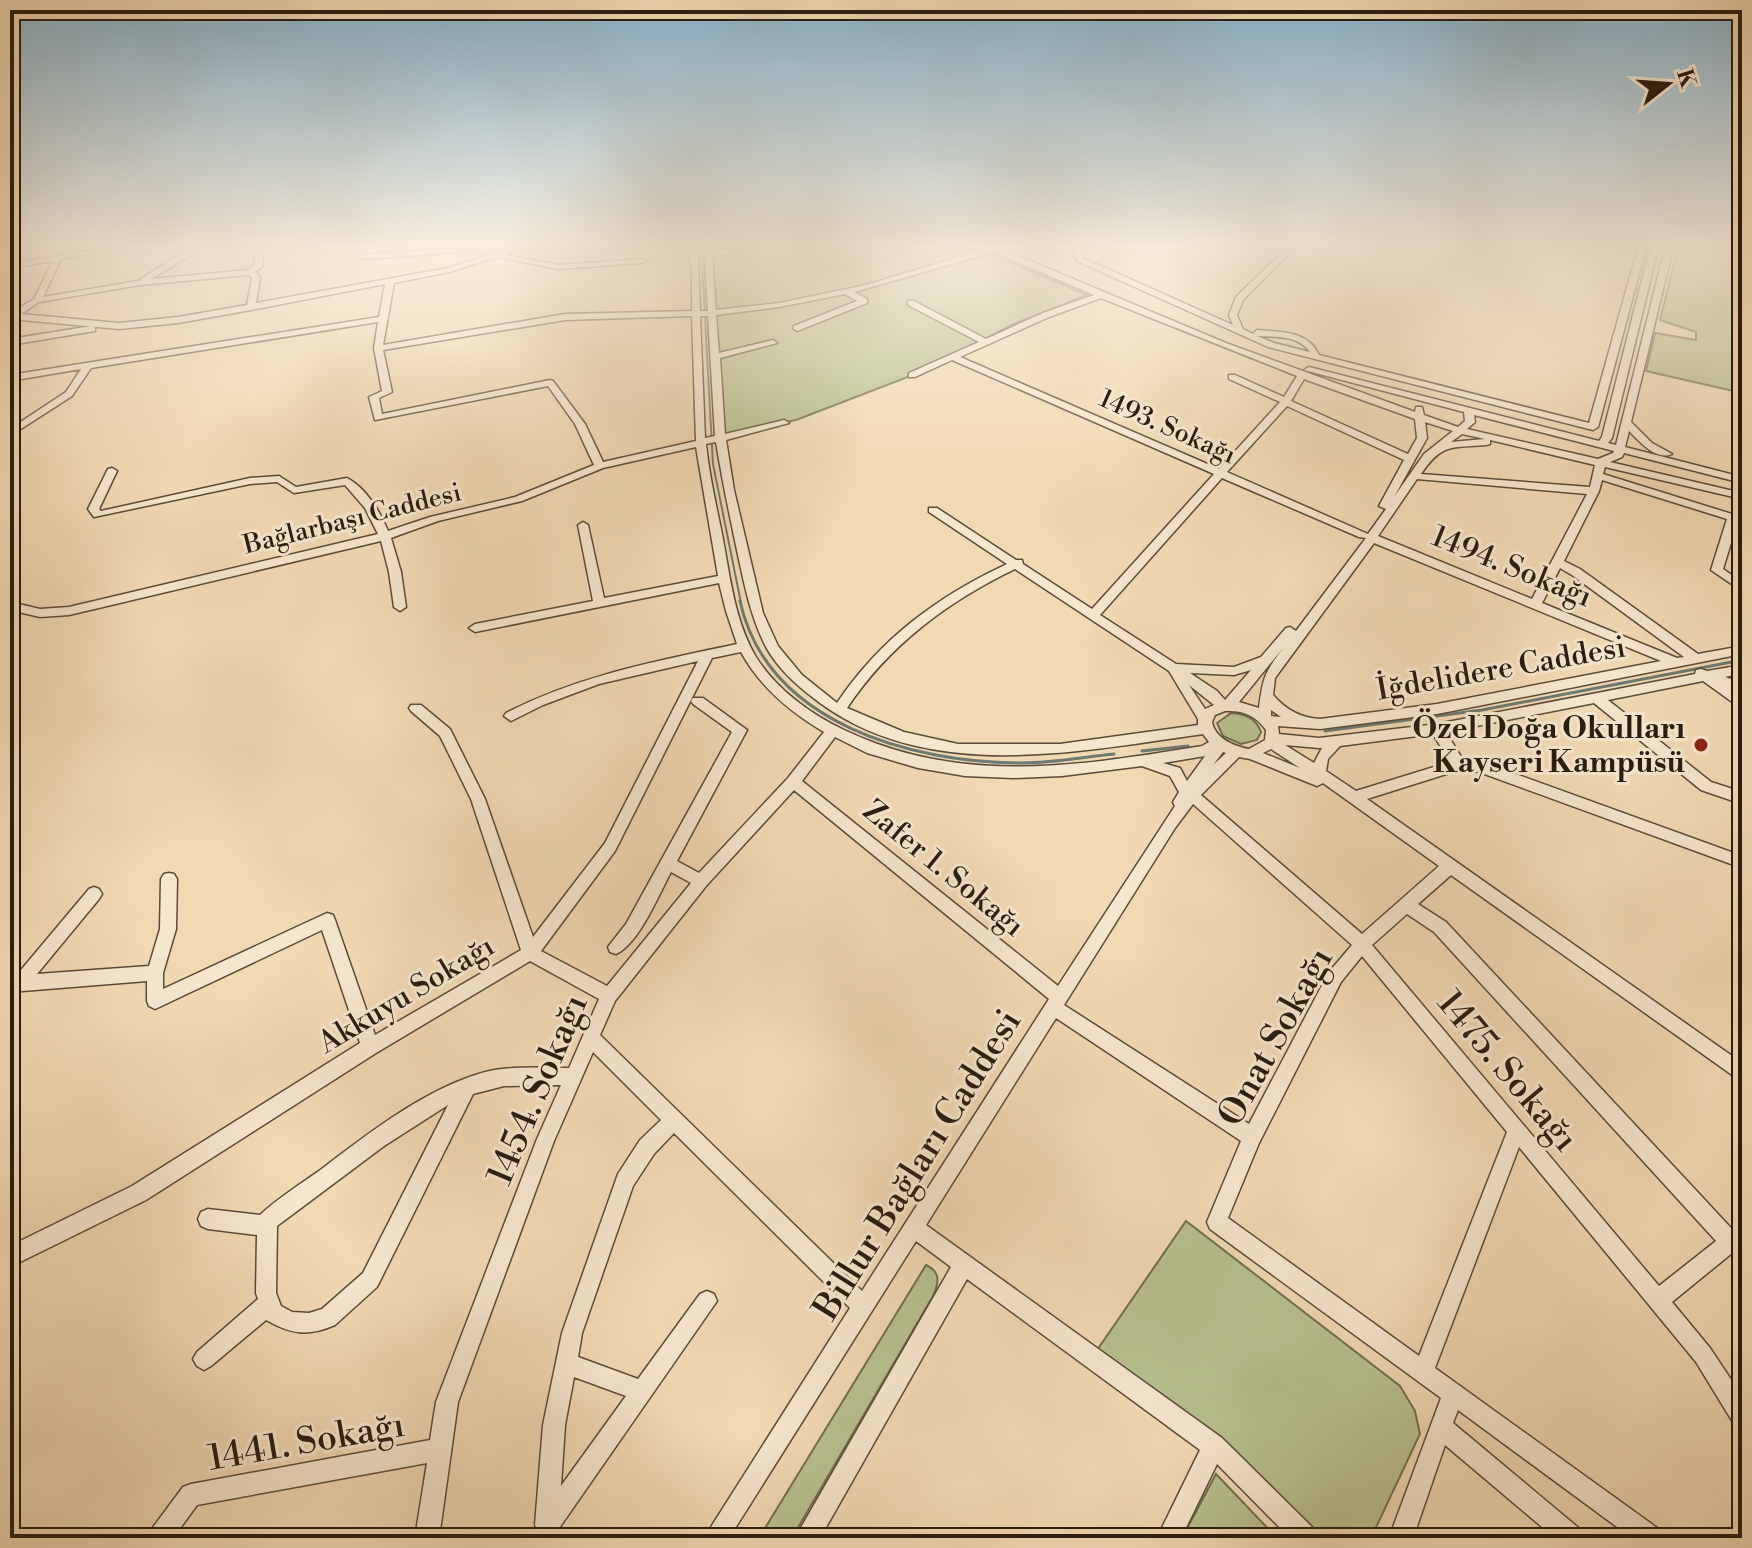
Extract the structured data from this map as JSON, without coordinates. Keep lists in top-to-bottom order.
{
  "streets": {
    "street": [
      "1493. Sokağı",
      "Bağlarbaşı Caddesi",
      "1494. Sokağı",
      "İğdelidere Caddesi",
      "Zafer 1. Sokağı",
      "Akkuyu Sokağı",
      "Onat Sokağı",
      "1475. Sokağı",
      "1454. Sokağı",
      "Billur Bağları Caddesi",
      "1441. Sokağı"
    ]
  },
  "crossings": [
    ["1493. Sokağı", "1494. Sokağı"],
    ["1494. Sokağı", "İğdelidere Caddesi"],
    ["Zafer 1. Sokağı", "Onat Sokağı"],
    ["Zafer 1. Sokağı", "1454. Sokağı"],
    ["Zafer 1. Sokağı", "Billur Bağları Caddesi"],
    ["Onat Sokağı", "1475. Sokağı"],
    ["1475. Sokağı", "Billur Bağları Caddesi"],
    ["1454. Sokağı", "1441. Sokağı"]
  ],
  "places": ["Özel Doğa Okulları Kayseri Kampüsü"],
  "north": "right"
}
